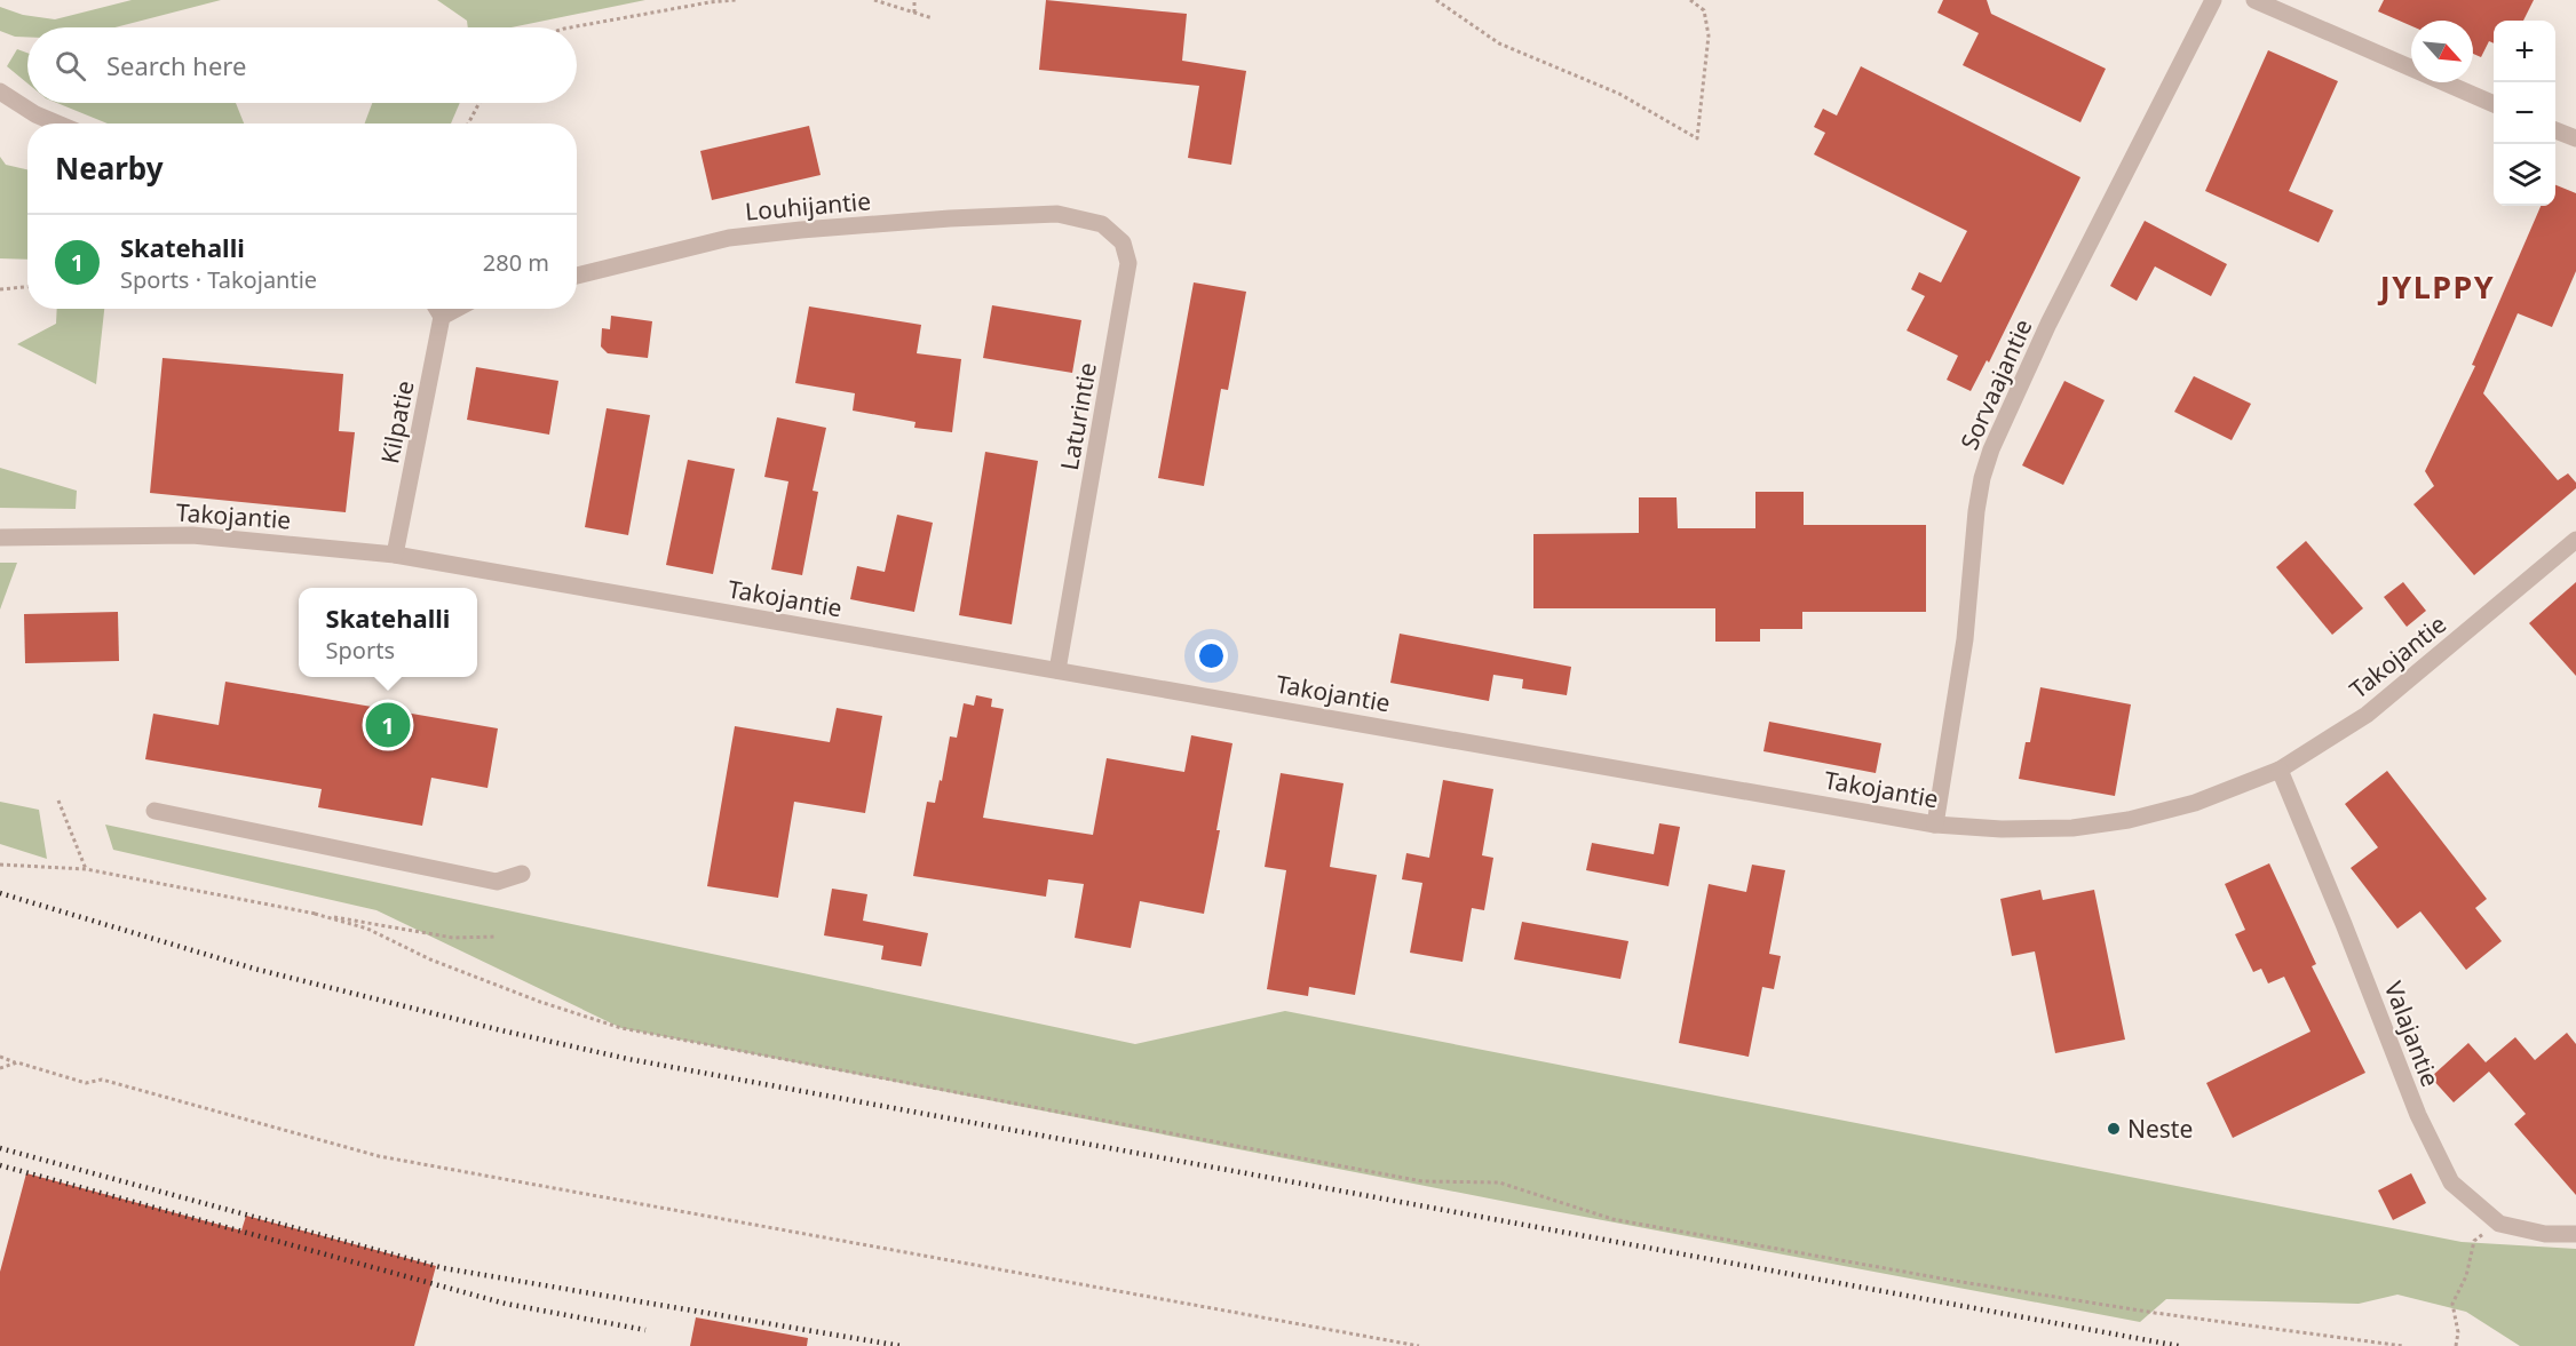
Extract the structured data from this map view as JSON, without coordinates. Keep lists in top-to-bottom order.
{
  "streets": {
    "street": [
      "Louhijantie",
      "Sorvaajantie",
      "Laturintie",
      "Kilpatie",
      "Takojantie",
      "Valajantie"
    ]
  },
  "crossings": [
    ["Louhijantie", "Laturintie"],
    ["Sorvaajantie", "Takojantie"],
    ["Laturintie", "Takojantie"],
    ["Kilpatie", "Takojantie"],
    ["Takojantie", "Valajantie"]
  ],
  "districts": ["JYLPPY"],
  "places": ["Neste"],
  "north": "bottom right",
  "page": {
    "map_buttons": ["+", "−"],
    "search": "Search here",
    "heading": "Nearby",
    "list": [
      {
        "mark": "1",
        "name": "Skatehalli",
        "note": "Sports · Takojantie",
        "value": "280 m"
      }
    ],
    "popup": ["Skatehalli", "Sports"],
    "pins": "1"
  }
}
